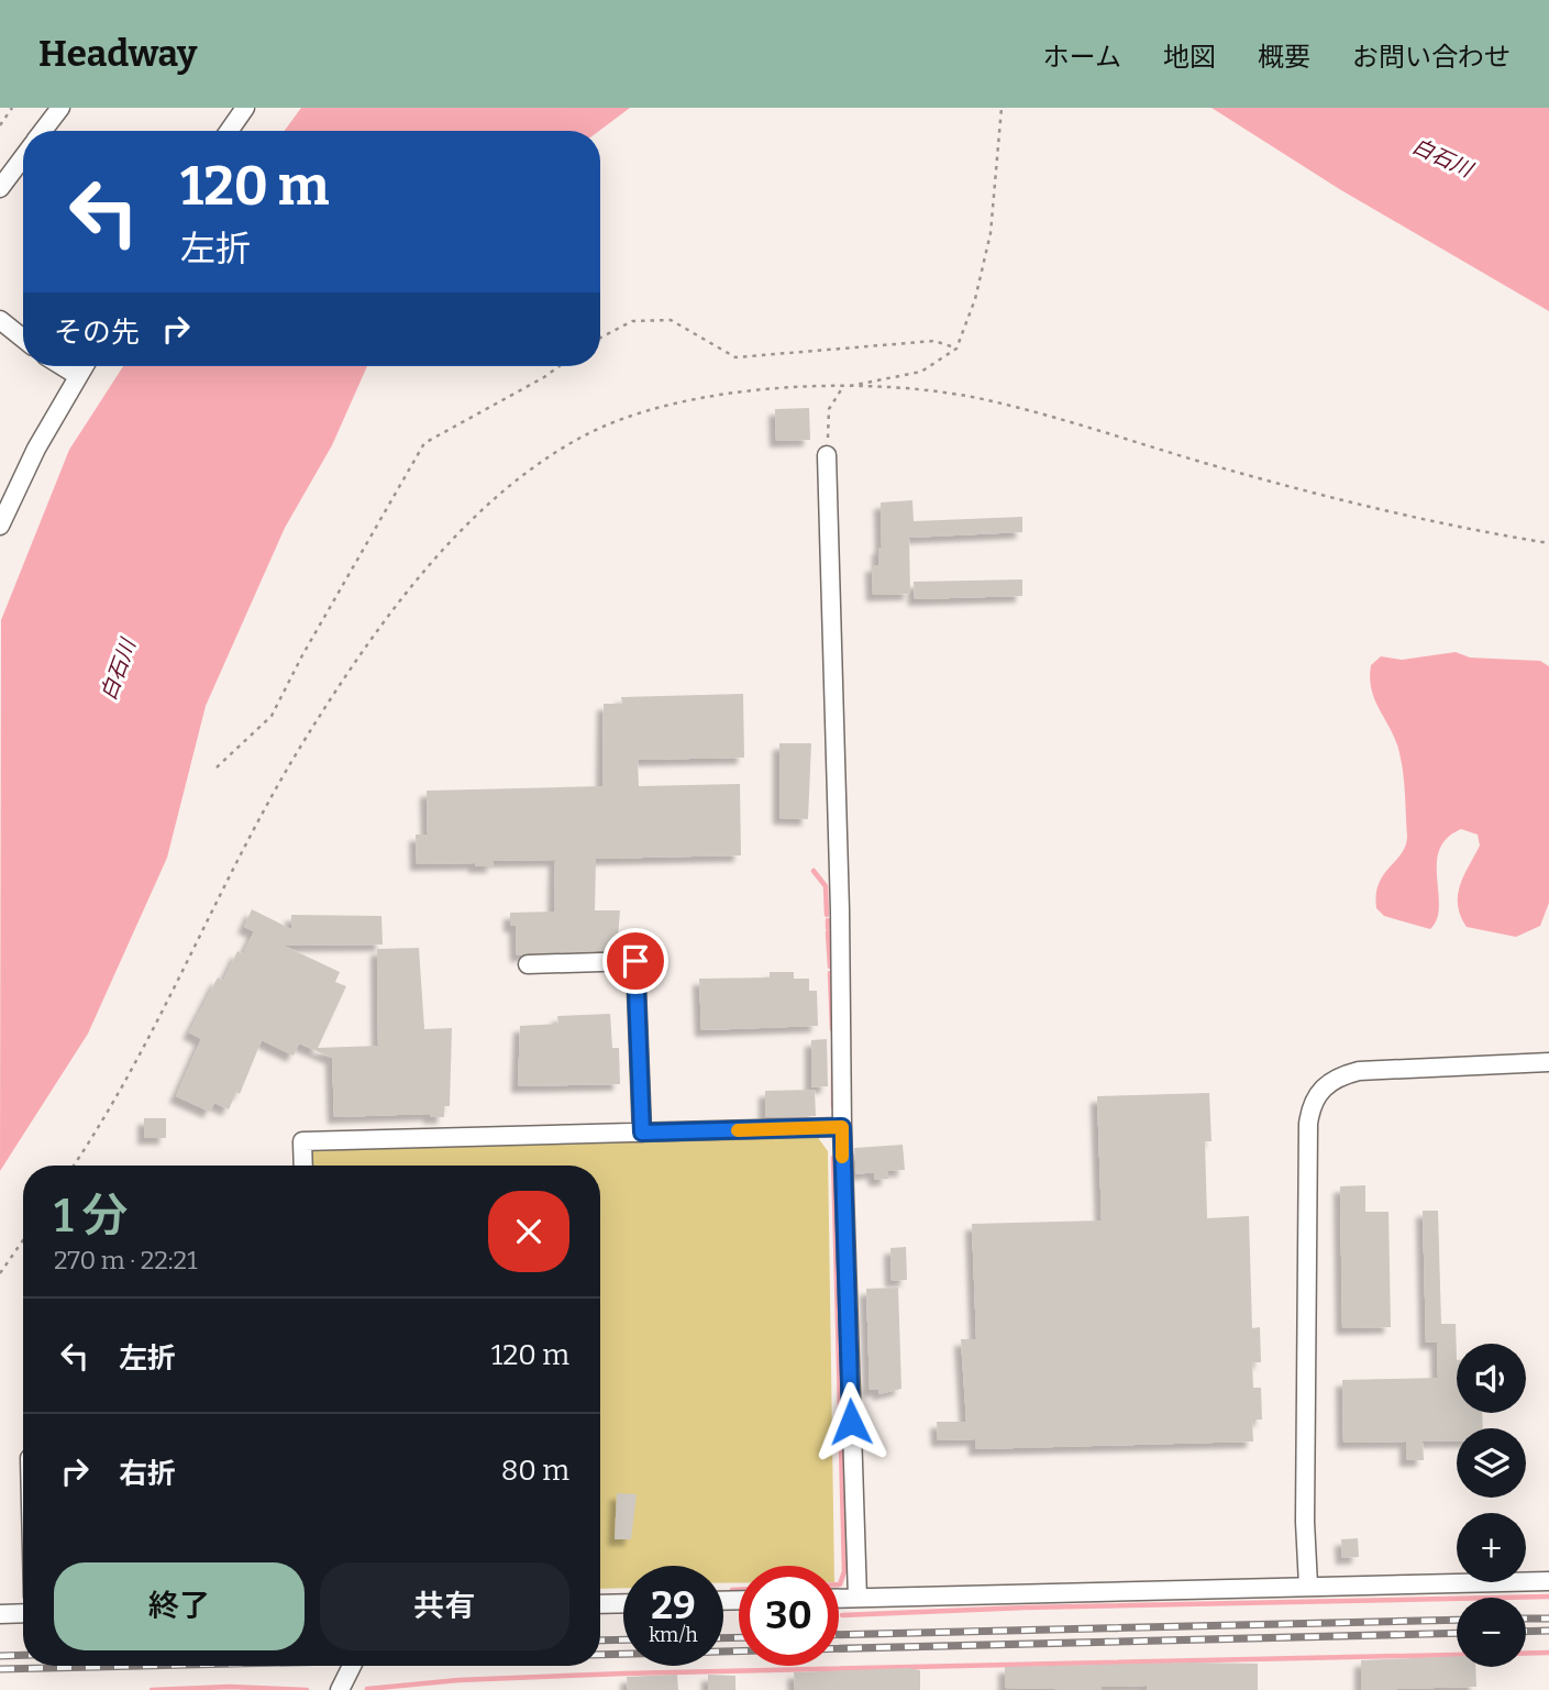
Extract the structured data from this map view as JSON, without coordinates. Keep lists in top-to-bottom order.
{
  "water": ["白石川"],
  "page": {
    "header": "Headway",
    "nav": [
      "ホーム",
      "地図",
      "概要",
      "お問い合わせ"
    ],
    "turn": ["120 m", "左折"],
    "then": "その先",
    "heading": ["1 分", "270 m · 22:21"],
    "list": [
      {
        "name": "左折",
        "value": "120 m"
      },
      {
        "name": "右折",
        "value": "80 m"
      }
    ],
    "map_buttons": ["+", "−"],
    "buttons": ["終了", "共有"],
    "speed": "29 km/h",
    "limit": "30"
  }
}
